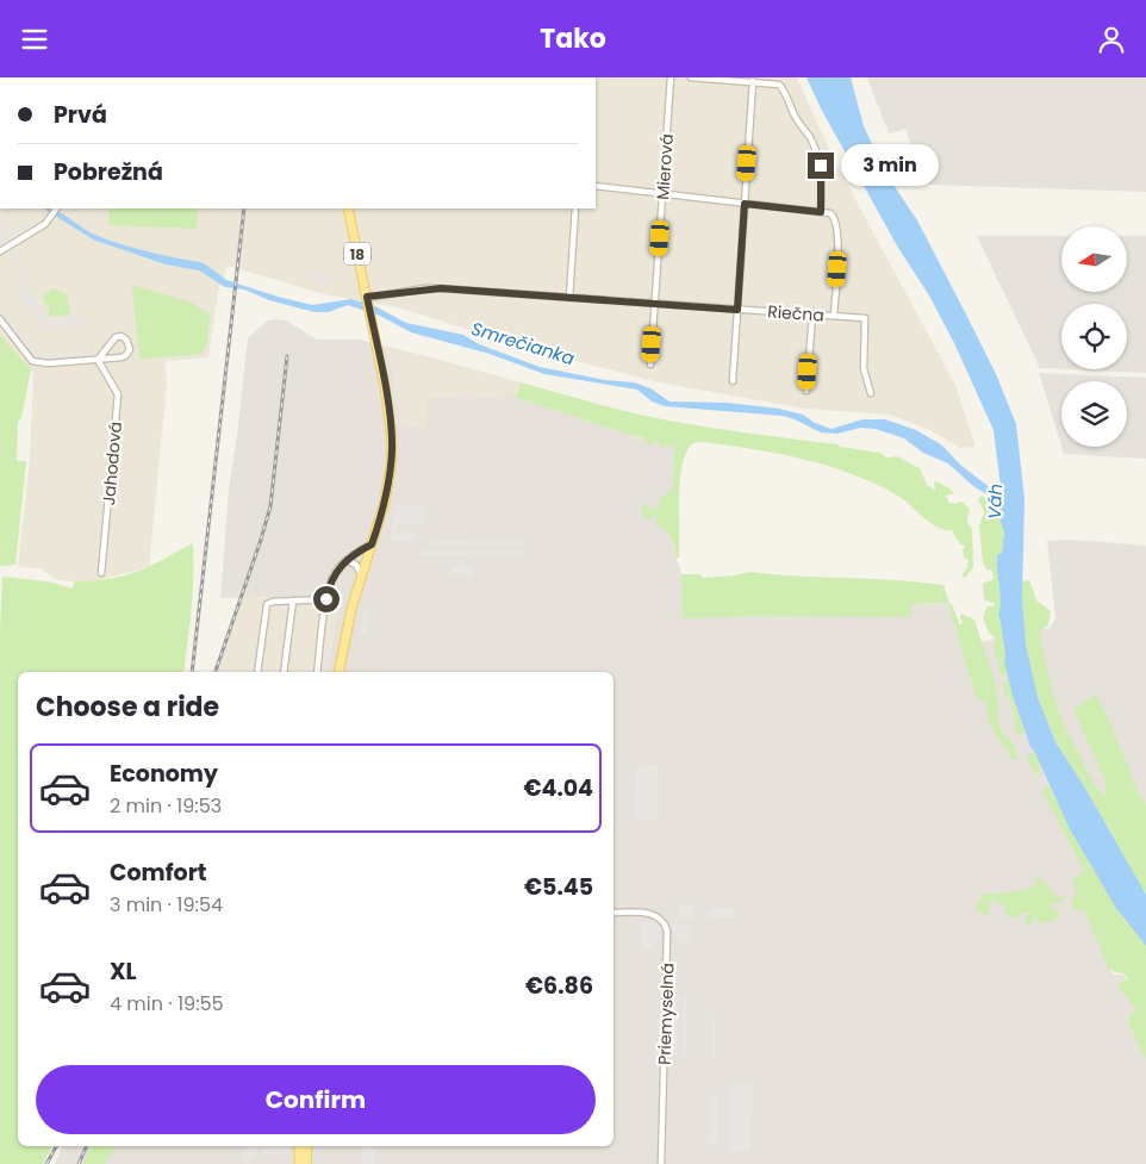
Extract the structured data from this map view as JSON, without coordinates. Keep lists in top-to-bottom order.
{
  "streets": {
    "main road": ["18"],
    "street": [
      "Mierová",
      "Riečna",
      "Jahodová",
      "Priemyselná"
    ]
  },
  "crossings": [
    ["Mierová", "Riečna"],
    ["18", "Riečna"]
  ],
  "water": ["Smrečianka", "Váh"],
  "north": "left",
  "page": {
    "header": "Tako",
    "banner": ["Prvá", "Pobrežná"],
    "bubble": "3 min",
    "heading": "Choose a ride",
    "list": [
      {
        "name": "Economy",
        "note": "2 min · 19:53",
        "value": "€4.04"
      },
      {
        "name": "Comfort",
        "note": "3 min · 19:54",
        "value": "€5.45"
      },
      {
        "name": "XL",
        "note": "4 min · 19:55",
        "value": "€6.86"
      }
    ],
    "buttons": "Confirm"
  }
}
